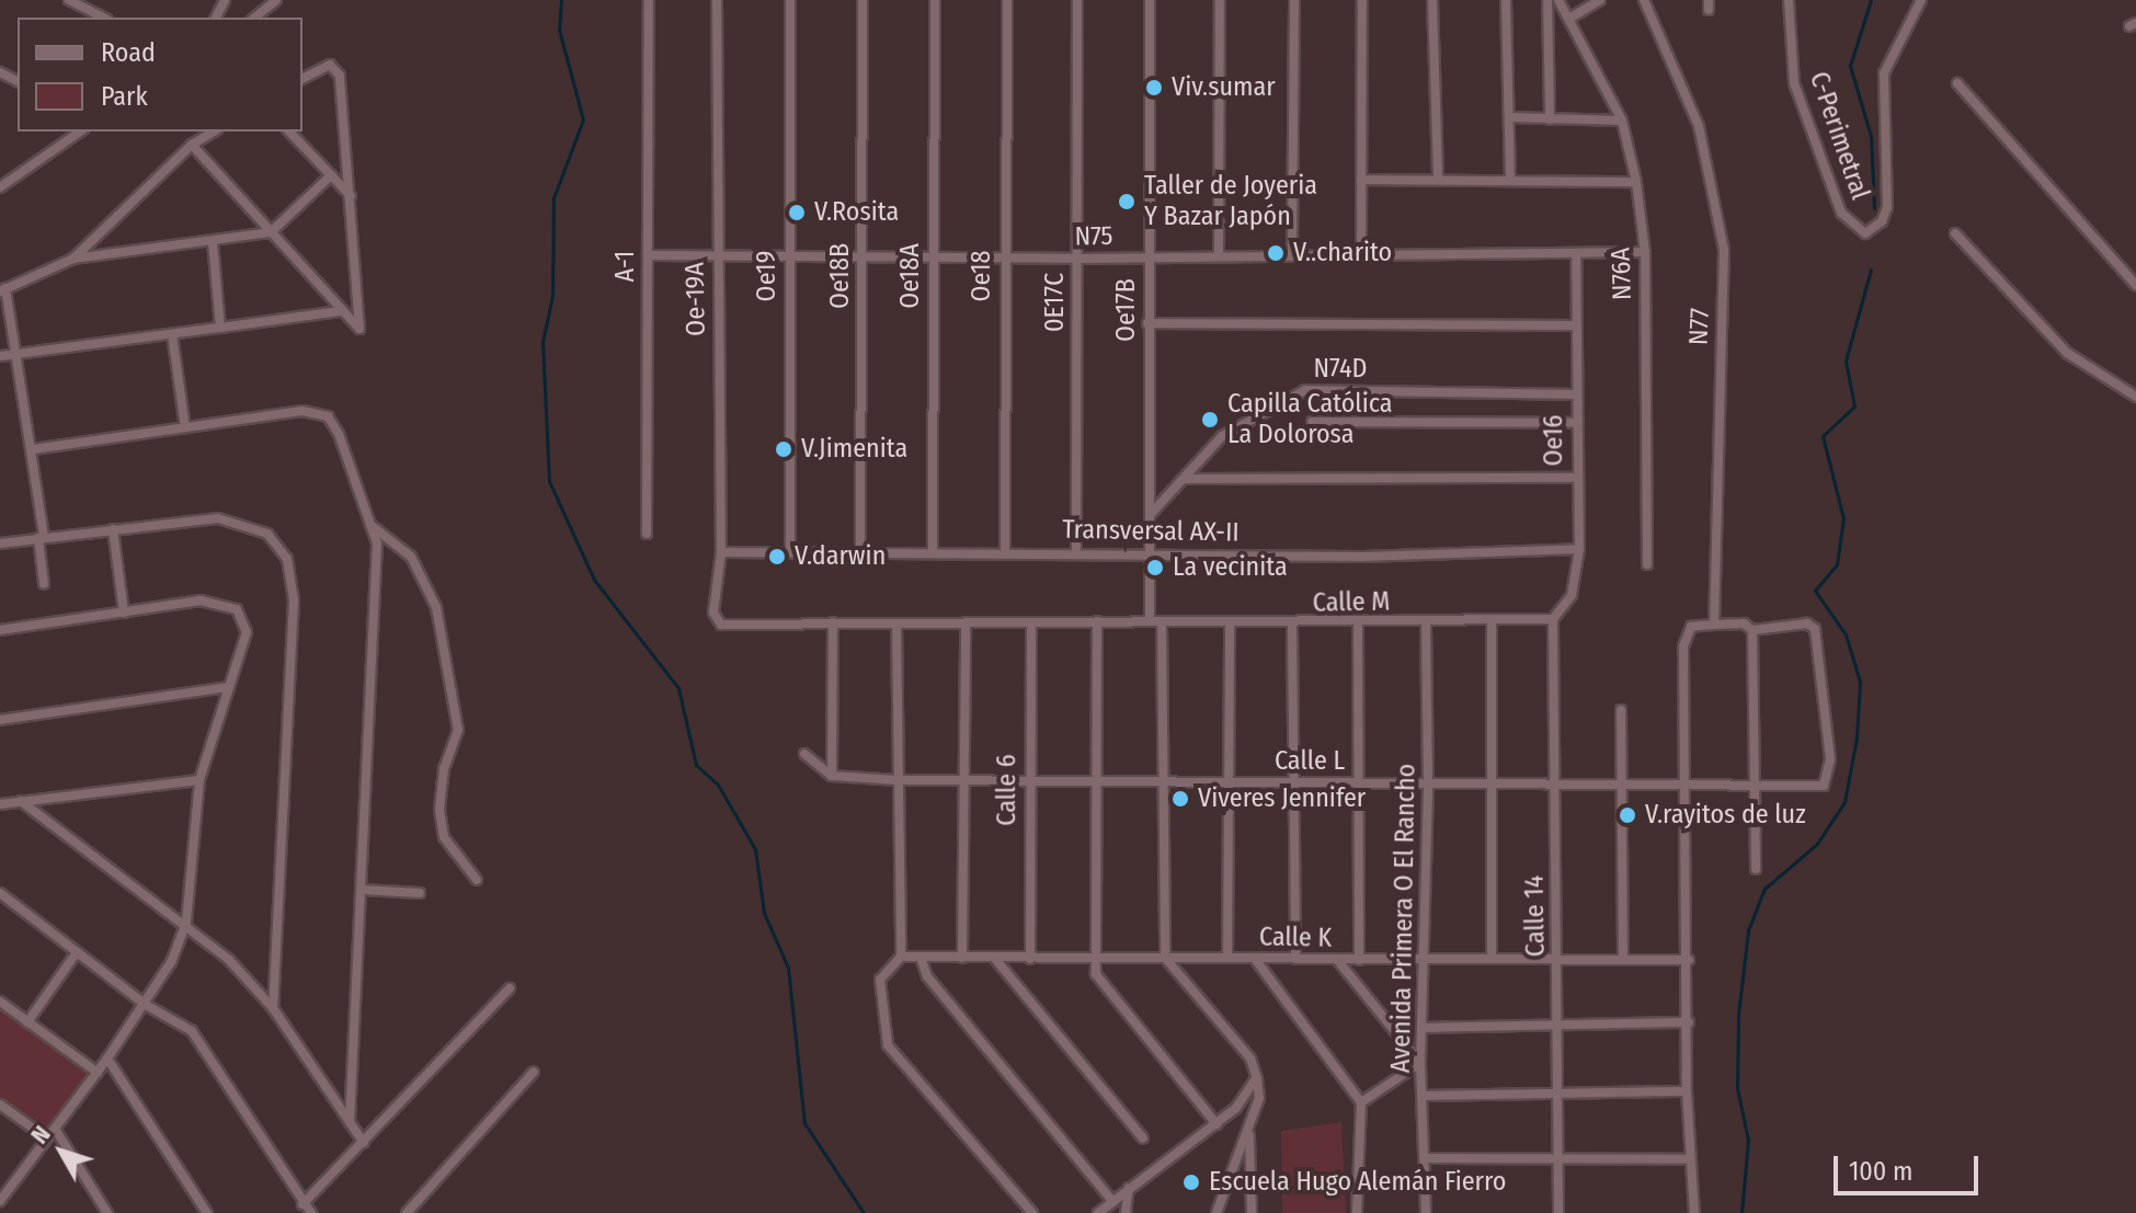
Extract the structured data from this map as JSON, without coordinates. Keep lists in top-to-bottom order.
{
  "streets": {
    "street": [
      "C-Perimetral",
      "N75",
      "A-1",
      "N76A",
      "Oe19",
      "Oe18B",
      "Oe18A",
      "Oe18",
      "Oe-19A",
      "0E17C",
      "Oe17B",
      "N77",
      "N74D",
      "Oe16",
      "Transversal AX-II",
      "Calle M",
      "Calle L",
      "Calle 6",
      "Calle 14",
      "Avenida Primera O El Rancho",
      "Calle K"
    ]
  },
  "crossings": [
    ["N75", "A-1"],
    ["N75", "N76A"],
    ["N75", "Oe19"],
    ["N75", "Oe18B"],
    ["N75", "Oe18A"],
    ["N75", "Oe18"],
    ["N75", "Oe-19A"],
    ["N75", "0E17C"],
    ["N75", "Oe17B"],
    ["N75", "Oe16"],
    ["Oe19", "Transversal AX-II"],
    ["Oe18B", "Transversal AX-II"],
    ["Oe18A", "Transversal AX-II"],
    ["Oe18", "Transversal AX-II"],
    ["Oe-19A", "Transversal AX-II"],
    ["0E17C", "Transversal AX-II"],
    ["Oe17B", "N74D"],
    ["Oe17B", "Transversal AX-II"],
    ["Oe17B", "Calle M"],
    ["N74D", "Oe16"],
    ["Oe16", "Transversal AX-II"],
    ["Oe16", "Calle M"],
    ["Oe16", "Calle 14"],
    ["Calle M", "Calle 14"],
    ["Calle M", "Avenida Primera O El Rancho"],
    ["Calle L", "Calle 6"],
    ["Calle L", "Calle 14"],
    ["Calle L", "Avenida Primera O El Rancho"],
    ["Calle 6", "Calle K"],
    ["Calle 14", "Calle K"],
    ["Avenida Primera O El Rancho", "Calle K"]
  ],
  "places": [
    "Viv.sumar",
    "Taller de Joyeria Y Bazar Japón",
    "V.Rosita",
    "V..charito",
    "Capilla Católica La Dolorosa",
    "V.Jimenita",
    "V.darwin",
    "La vecinita",
    "Viveres Jennifer",
    "V.rayitos de luz",
    "Escuela Hugo Alemán Fierro"
  ],
  "legend": ["Road", "Park"],
  "scale_bar": "100 m",
  "north": "top left"
}
